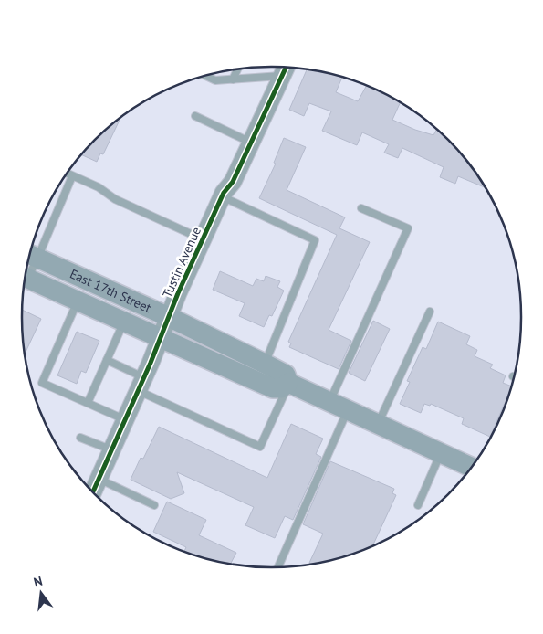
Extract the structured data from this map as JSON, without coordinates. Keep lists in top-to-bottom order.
{
  "streets": {
    "main road": ["East 17th Street"],
    "street": ["Tustin Avenue"]
  },
  "crossings": [
    ["Tustin Avenue", "East 17th Street"]
  ],
  "north": "top"
}
